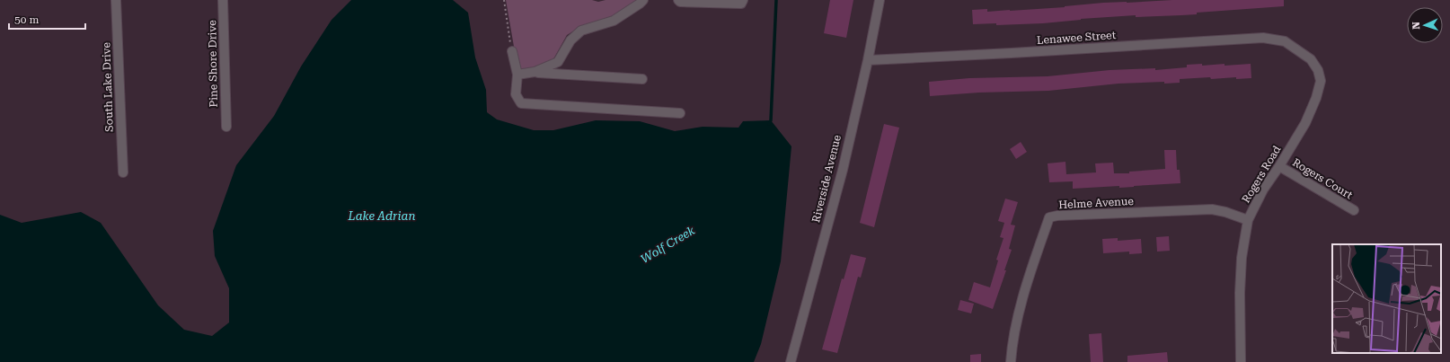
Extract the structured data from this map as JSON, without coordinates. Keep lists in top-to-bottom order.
{
  "streets": {
    "street": [
      "Lenawee Street",
      "Pine Shore Drive",
      "South Lake Drive",
      "Rogers Road",
      "Riverside Avenue",
      "Rogers Court",
      "Helme Avenue"
    ]
  },
  "crossings": [
    ["Lenawee Street", "Rogers Road"],
    ["Lenawee Street", "Riverside Avenue"],
    ["Rogers Road", "Rogers Court"],
    ["Rogers Road", "Helme Avenue"]
  ],
  "water": ["Lake Adrian", "Wolf Creek"],
  "scale_bar": "50 m",
  "north": "left"
}
